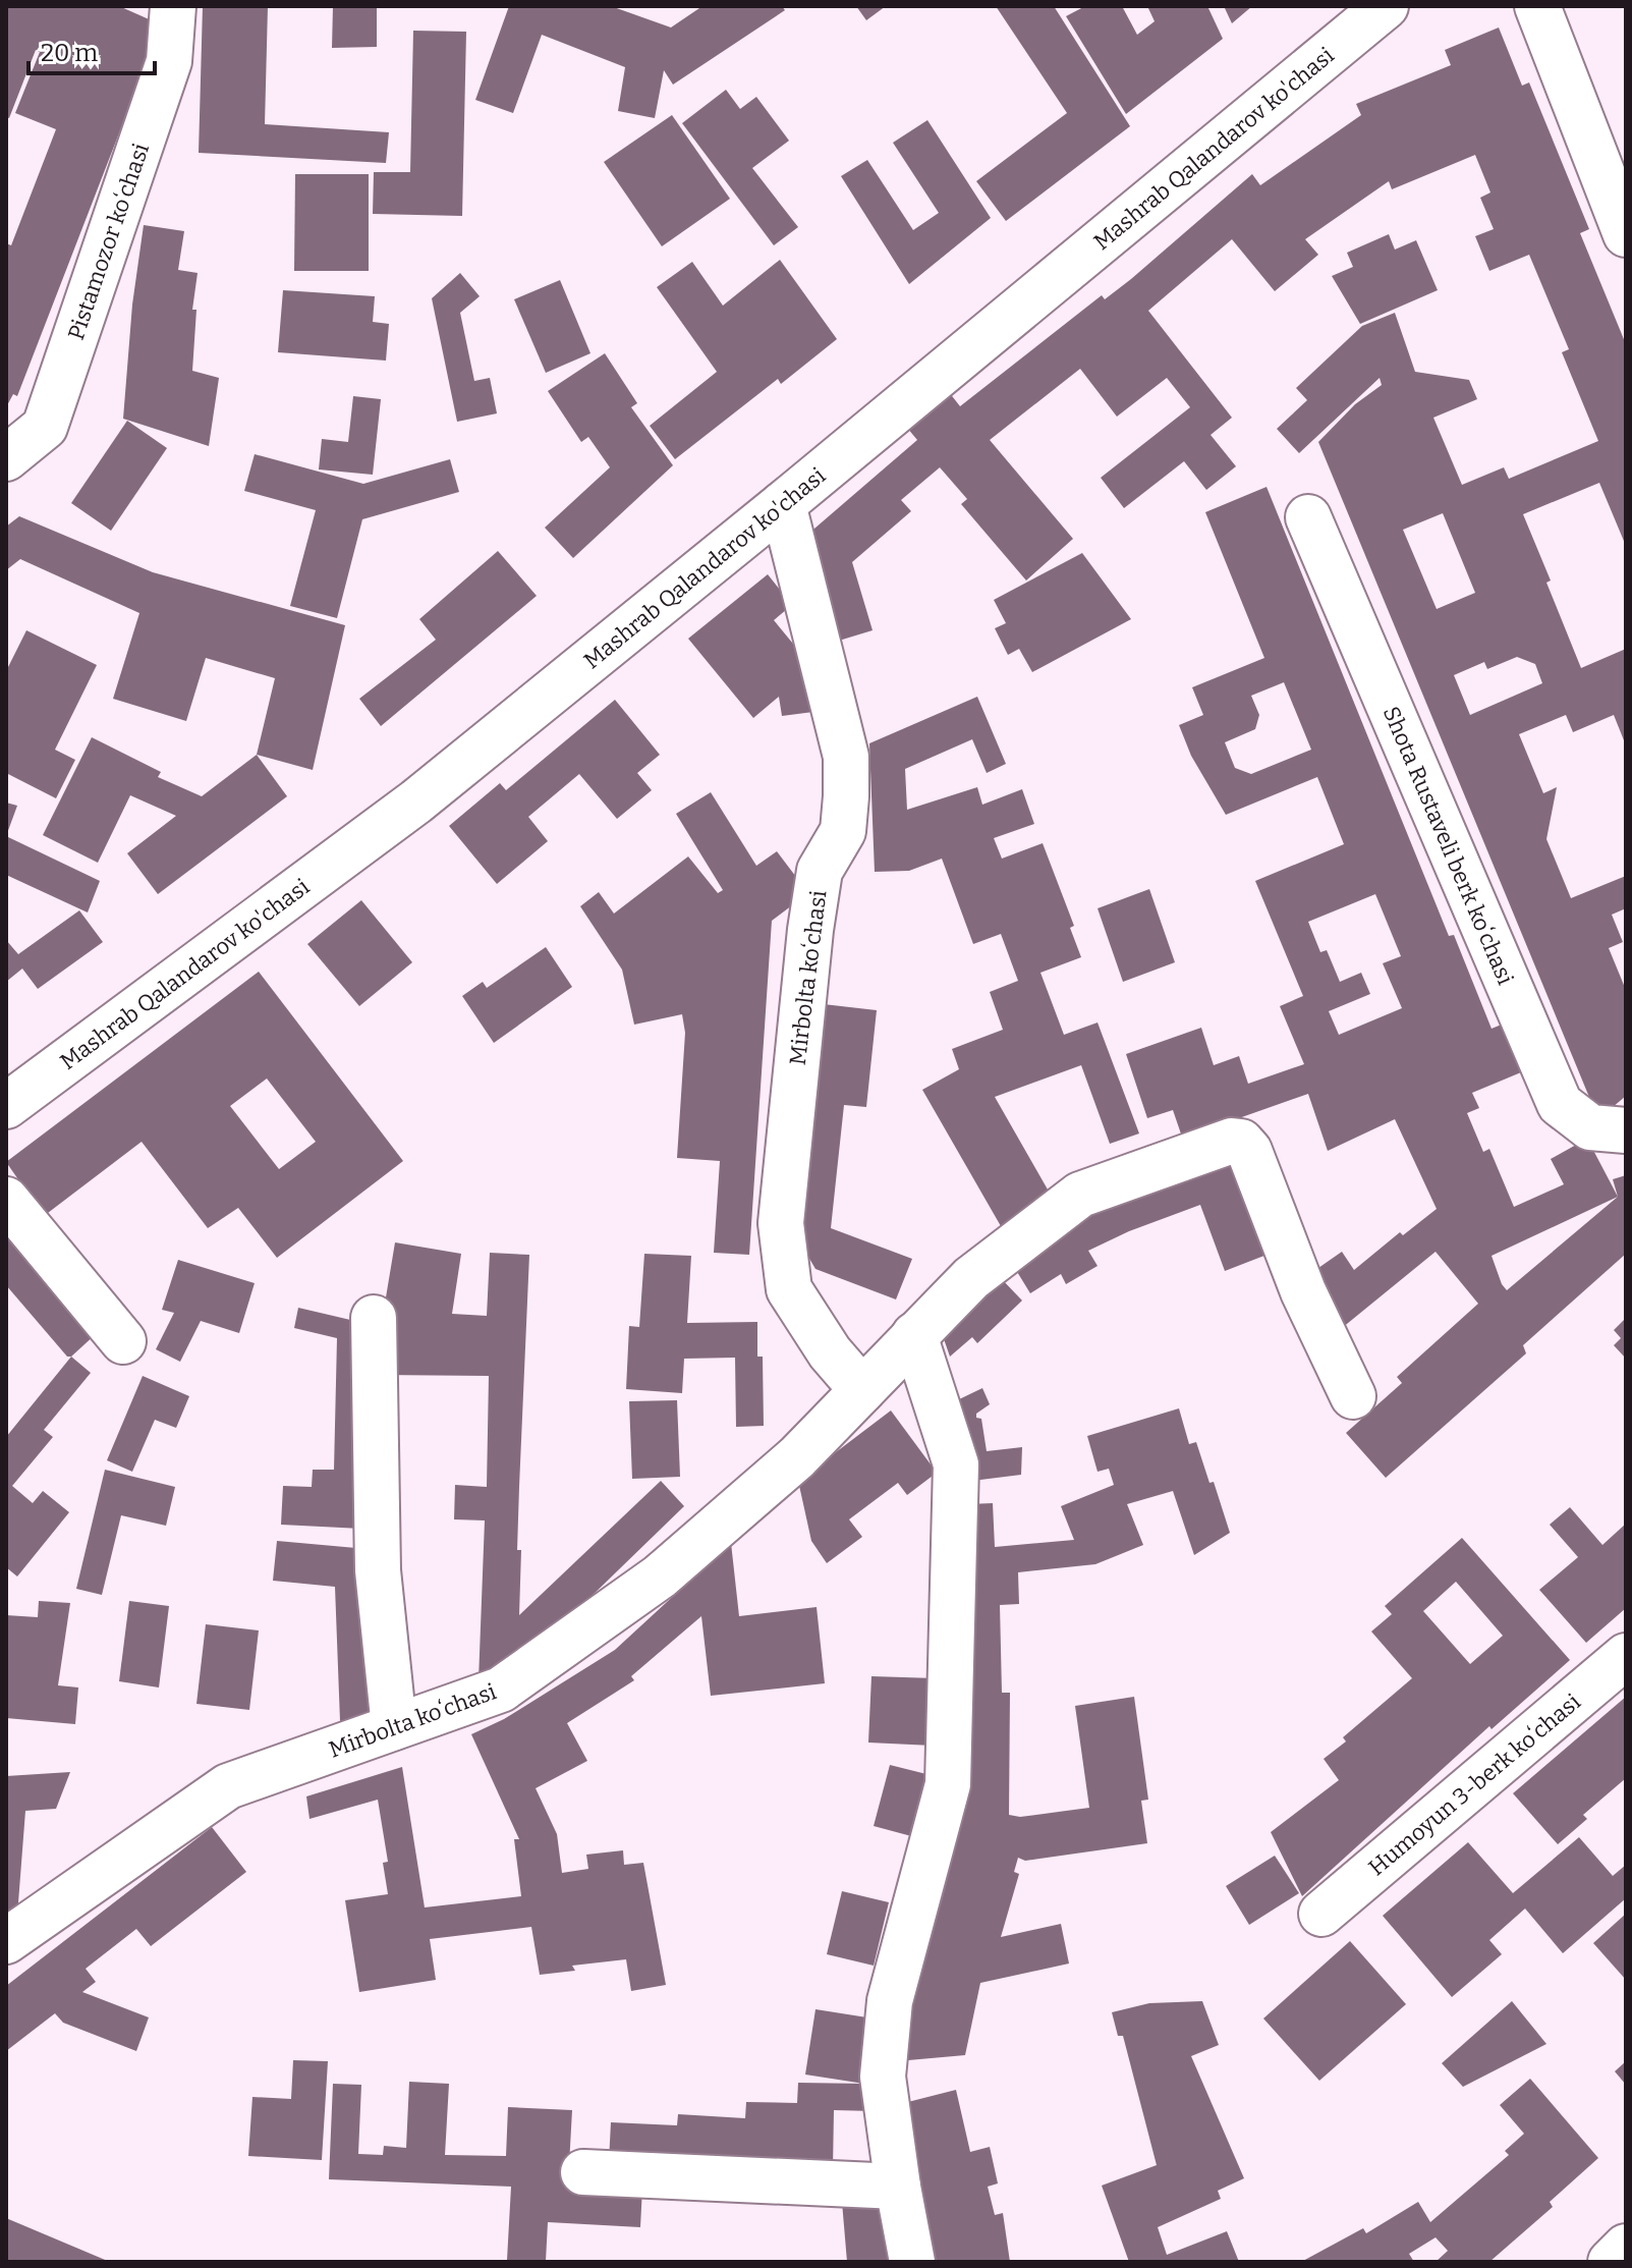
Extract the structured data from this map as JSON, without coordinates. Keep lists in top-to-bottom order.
{
  "streets": {
    "street": [
      "Mashrab Qalandarov ko'chasi",
      "Pistamozor koʻchasi",
      "Shota Rustaveli berk koʻchasi",
      "Mirbolta koʻchasi",
      "Humoyun 3-berk koʻchasi"
    ]
  },
  "crossings": [
    ["Mashrab Qalandarov ko'chasi", "Mirbolta koʻchasi"]
  ],
  "scale_bar": "20 m"
}
